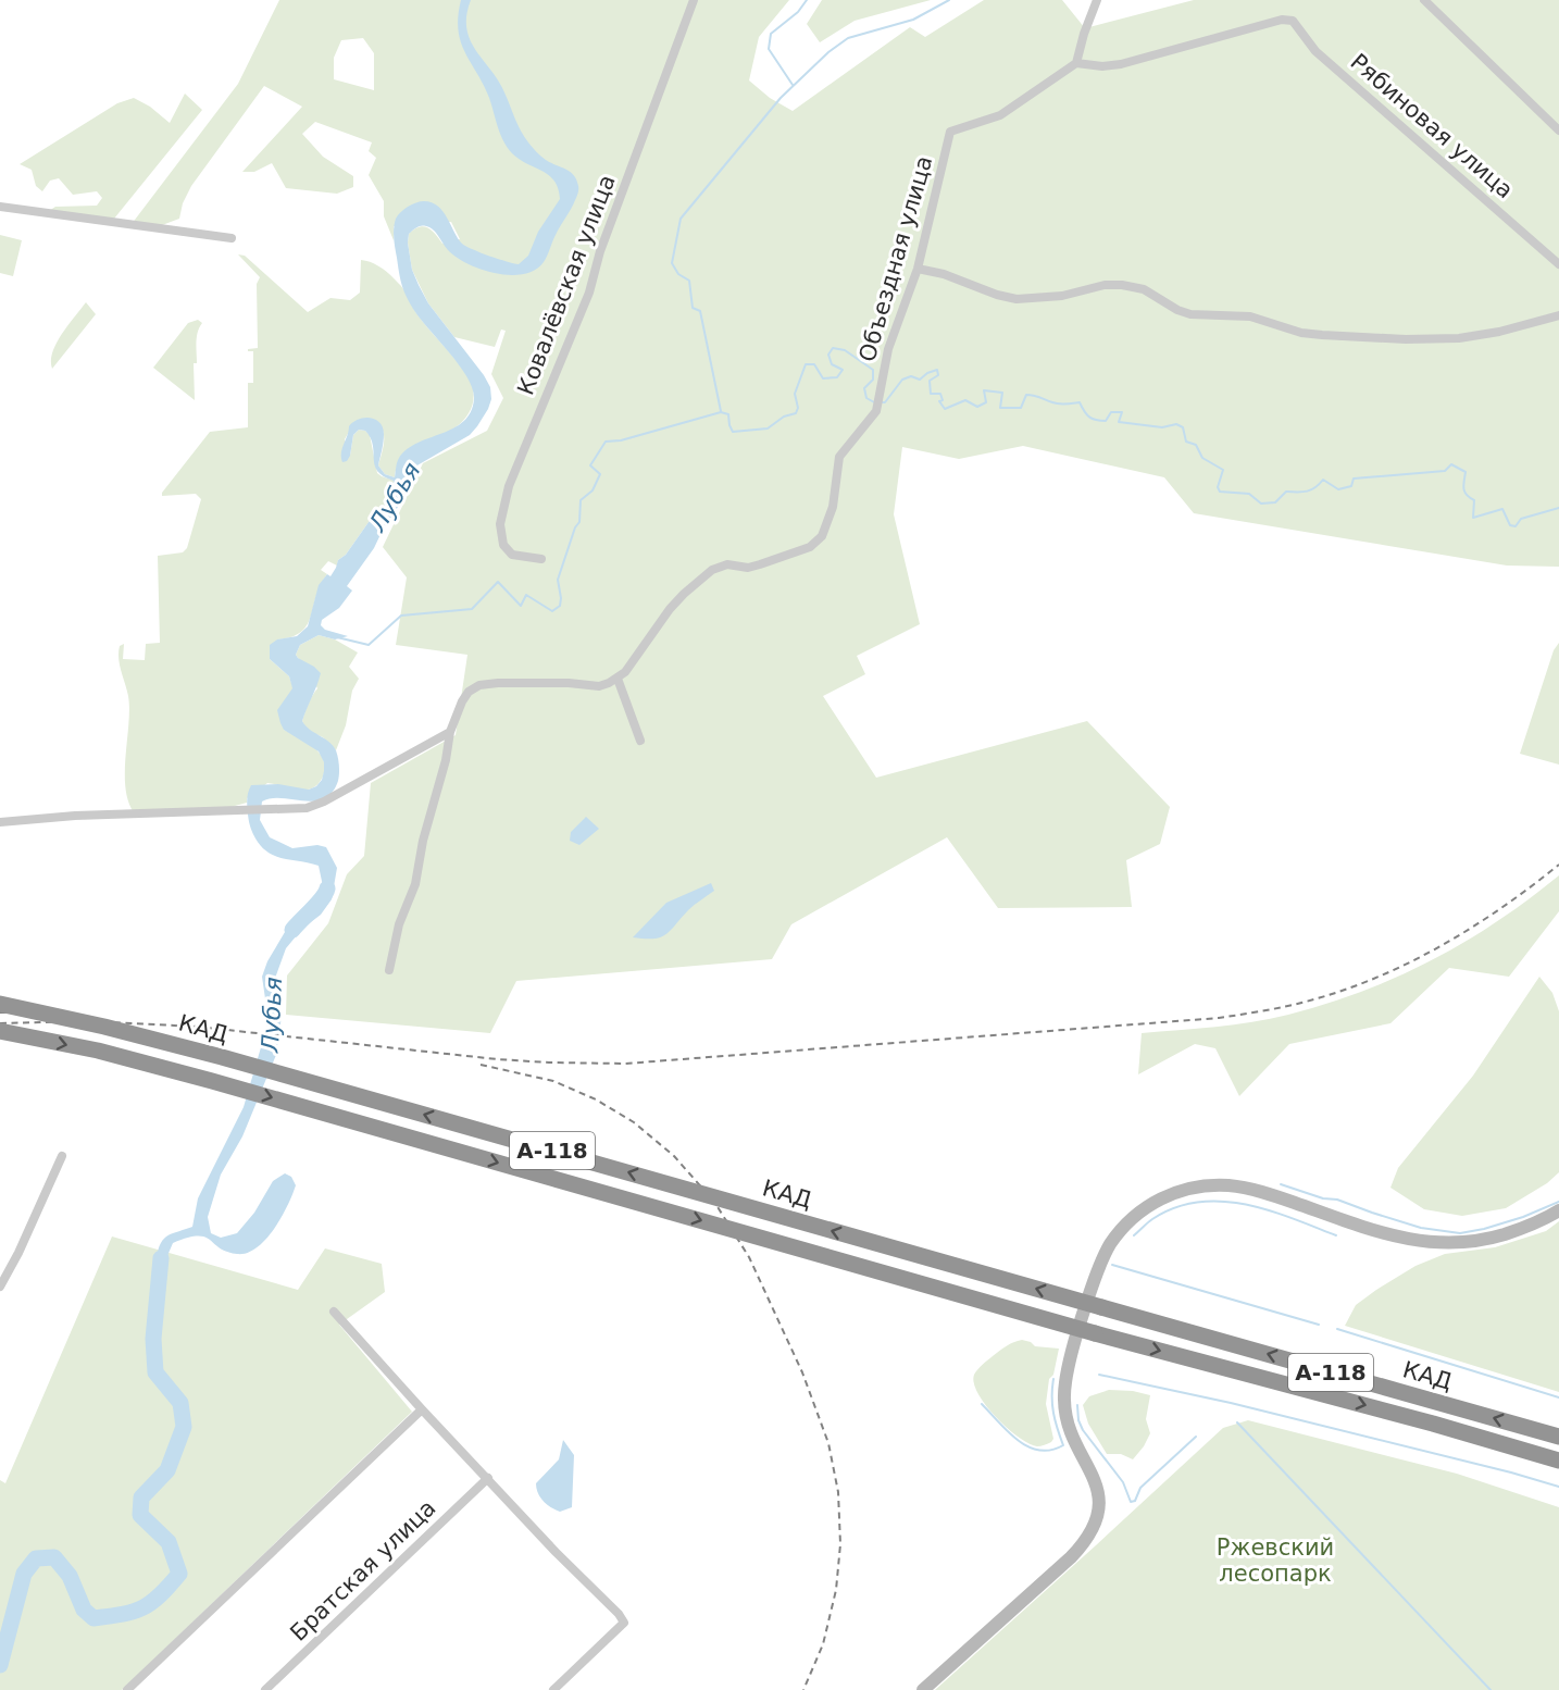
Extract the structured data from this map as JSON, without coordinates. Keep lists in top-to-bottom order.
{
  "streets": {
    "highway": ["КАД", "А-118"],
    "street": [
      "Рябиновая улица",
      "Объездная улица",
      "Ковалёвская улица",
      "Братская улица"
    ]
  },
  "crossings": [
    ["Рябиновая улица", "Объездная улица"]
  ],
  "water": ["Лубья"],
  "parks": ["Ржевский лесопарк"]
}
